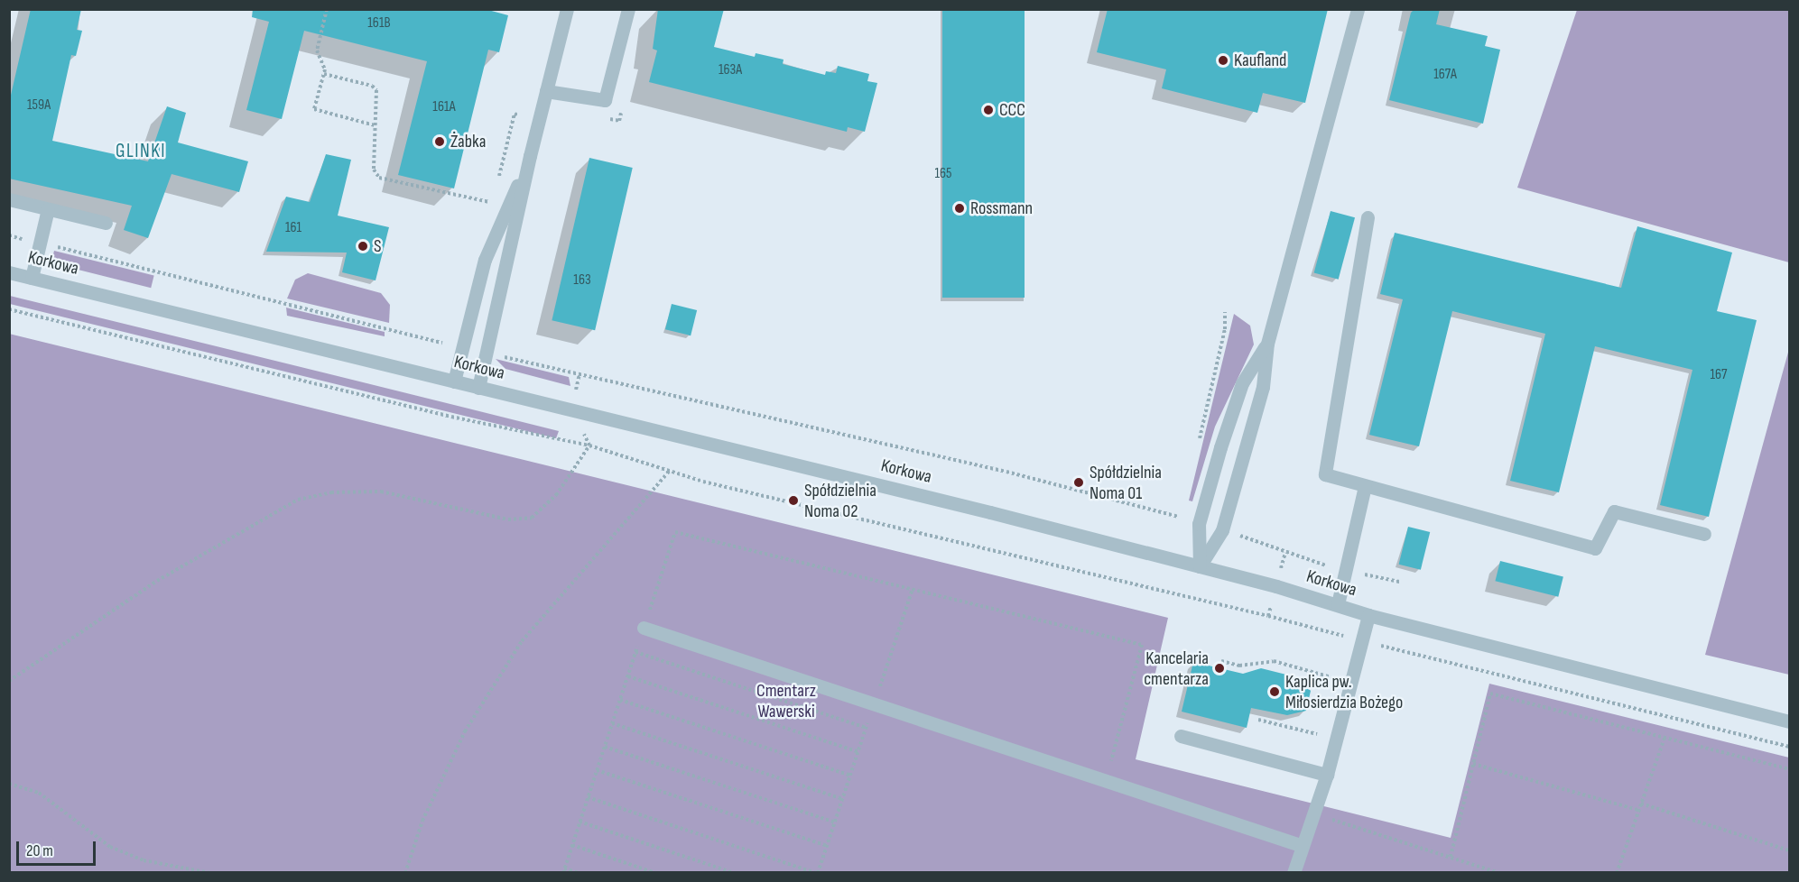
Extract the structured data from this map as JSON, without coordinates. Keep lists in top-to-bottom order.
{
  "streets": {
    "street": ["Korkowa"]
  },
  "districts": ["GLINKI"],
  "parks": ["Cmentarz Wawerski"],
  "places": [
    "Kaufland",
    "CCC",
    "Żabka",
    "Rossmann",
    "S",
    "Spółdzielnia Noma 01",
    "Spółdzielnia Noma 02",
    "Kancelaria cmentarza",
    "Kaplica pw. Miłosierdzia Bożego"
  ],
  "house_numbers": [
    "161B",
    "163A",
    "167A",
    "159A",
    "161A",
    "165",
    "161",
    "163",
    "167"
  ],
  "scale_bar": "20 m"
}
